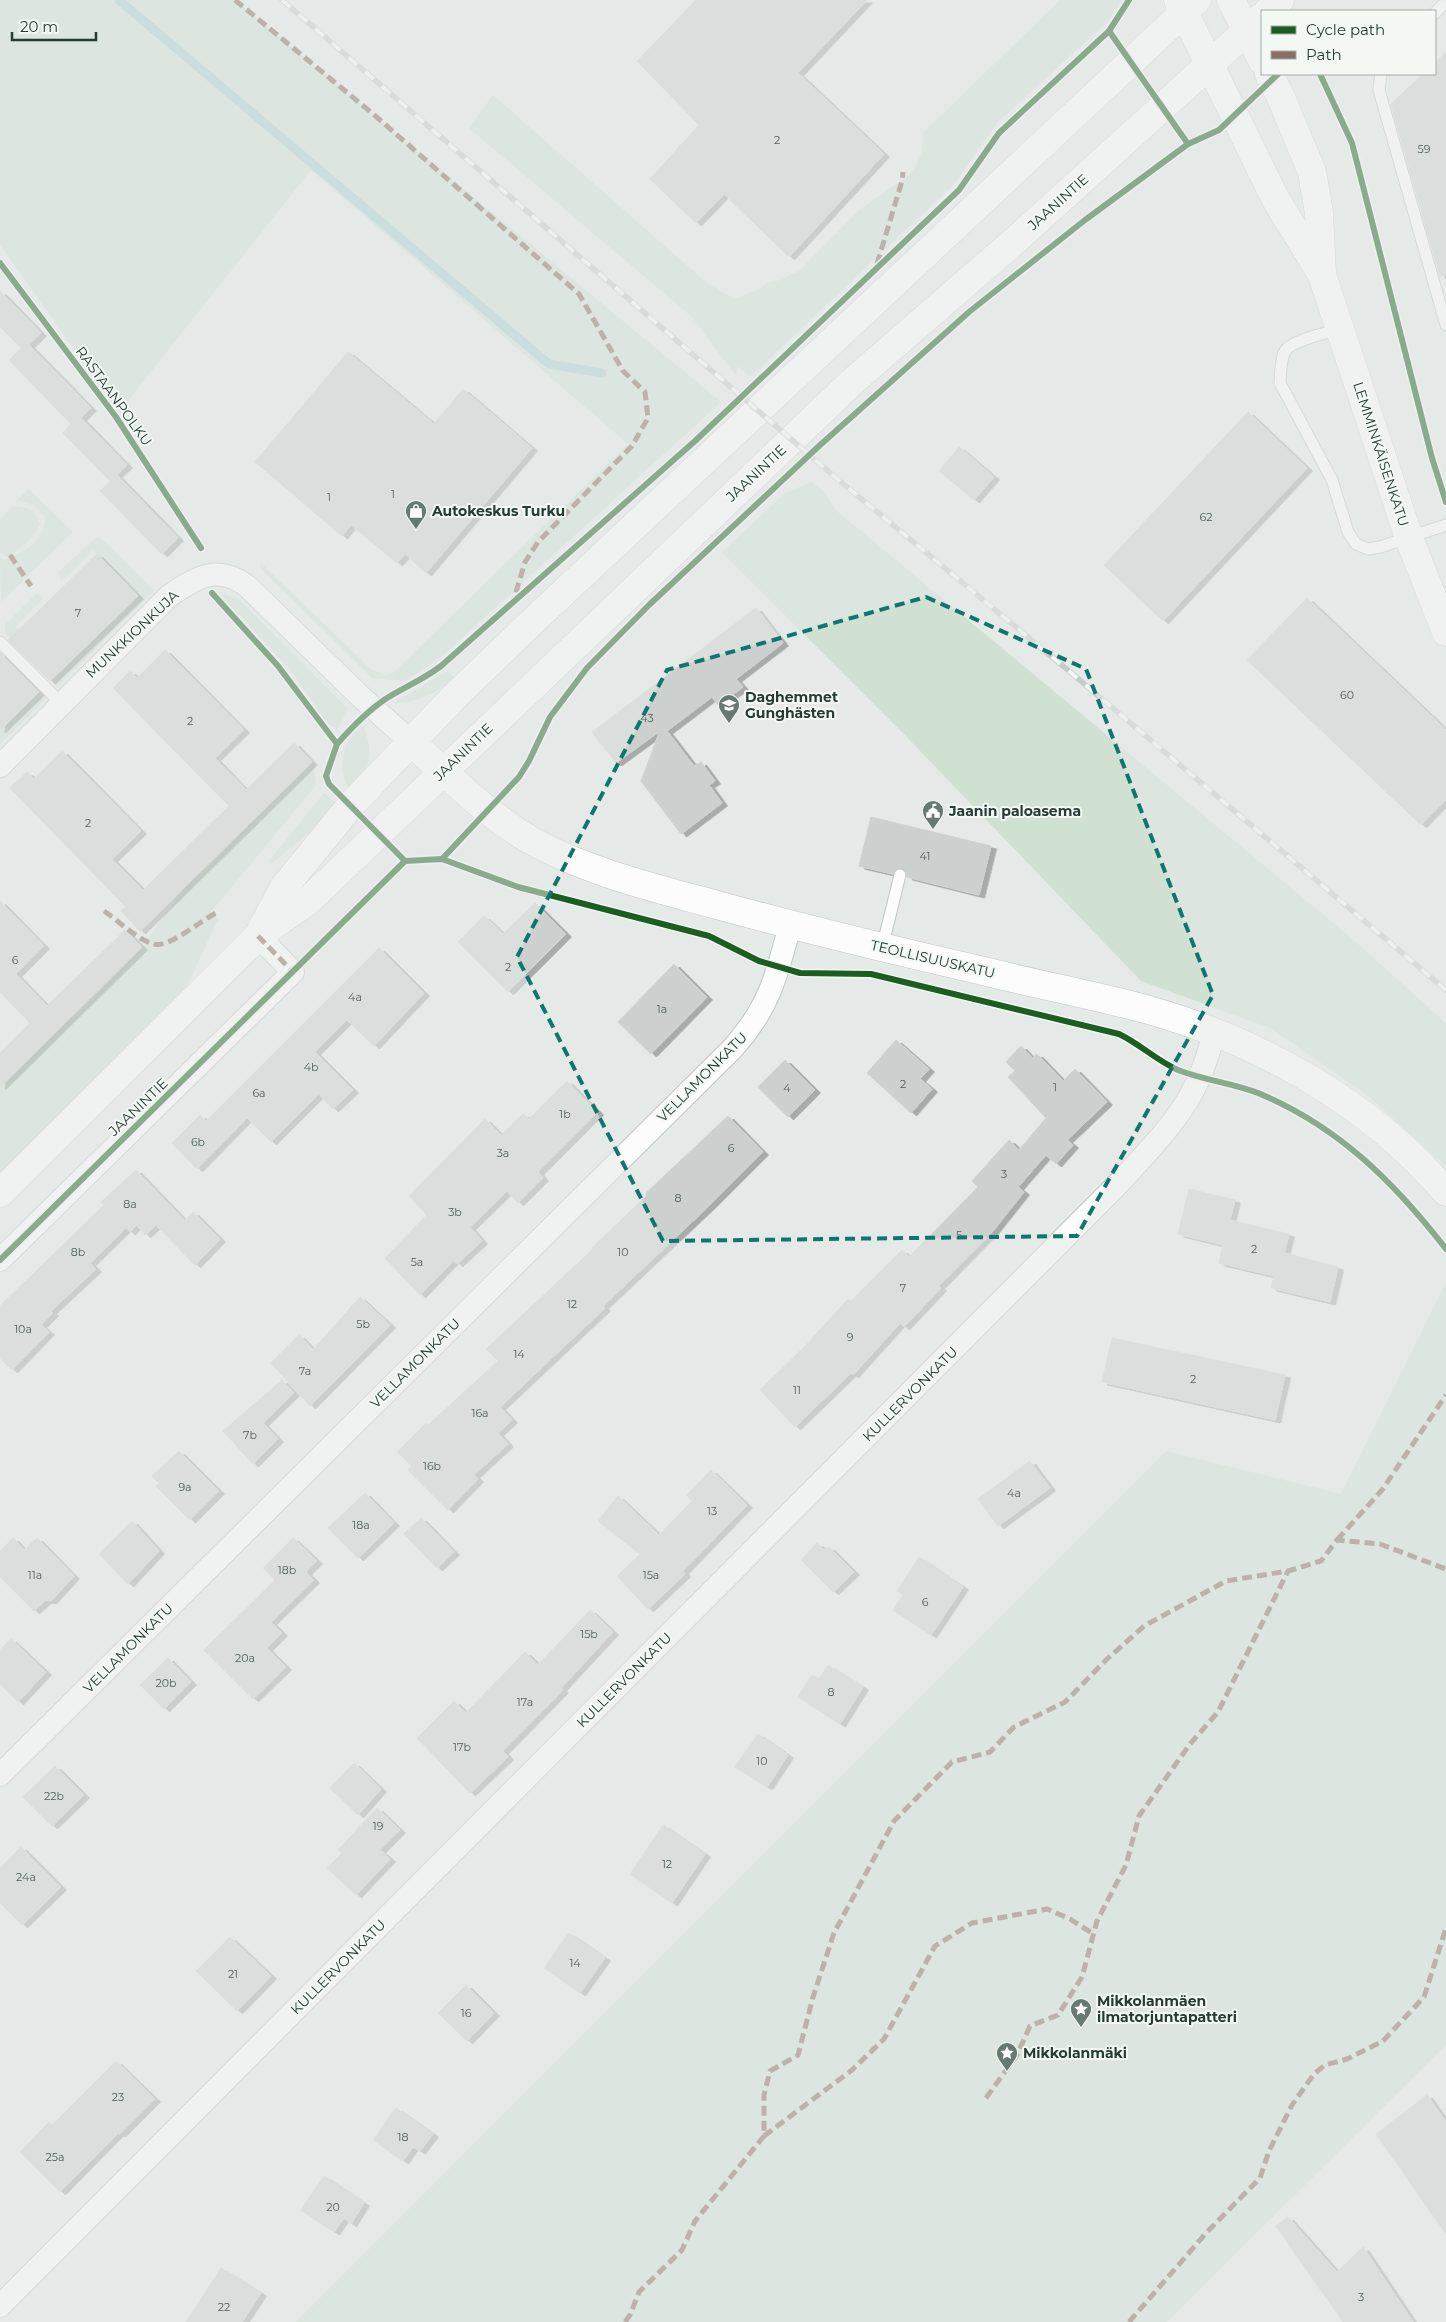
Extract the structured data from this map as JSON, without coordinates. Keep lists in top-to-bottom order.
{
  "streets": {
    "main road": ["JAANINTIE", "LEMMINKÄISENKATU", "TEOLLISUUSKATU"],
    "street": ["MUNKKIONKUJA", "VELLAMONKATU", "KULLERVONKATU"],
    "cycle path": ["RASTAANPOLKU"]
  },
  "crossings": [
    ["JAANINTIE", "LEMMINKÄISENKATU"],
    ["JAANINTIE", "MUNKKIONKUJA"],
    ["JAANINTIE", "TEOLLISUUSKATU"],
    ["MUNKKIONKUJA", "TEOLLISUUSKATU"],
    ["TEOLLISUUSKATU", "VELLAMONKATU"],
    ["TEOLLISUUSKATU", "KULLERVONKATU"]
  ],
  "places": {
    "shop": ["Autokeskus Turku"],
    "school or university": ["Daghemmet Gunghästen"],
    "public building": ["Jaanin paloasema"],
    "place": ["Mikkolanmäen ilmatorjuntapatteri", "Mikkolanmäki"]
  },
  "house_numbers": [
    "2",
    "59",
    "1",
    "1",
    "62",
    "7",
    "60",
    "43",
    "2",
    "2",
    "41",
    "6",
    "2",
    "4a",
    "1a",
    "4b",
    "2",
    "1",
    "4",
    "6a",
    "1b",
    "6b",
    "6",
    "3a",
    "3",
    "8",
    "8a",
    "3b",
    "5",
    "2",
    "8b",
    "10",
    "5a",
    "7",
    "12",
    "5b",
    "10a",
    "9",
    "14",
    "7a",
    "2",
    "11",
    "16a",
    "7b",
    "16b",
    "9a",
    "4a",
    "13",
    "18a",
    "18b",
    "11a",
    "15a",
    "6",
    "15b",
    "20a",
    "20b",
    "8",
    "17a",
    "17b",
    "10",
    "22b",
    "19",
    "12",
    "24a",
    "14",
    "21",
    "16",
    "23",
    "18",
    "25a",
    "20",
    "3",
    "22"
  ],
  "legend": ["Cycle path", "Path"],
  "scale_bar": "20 m"
}
